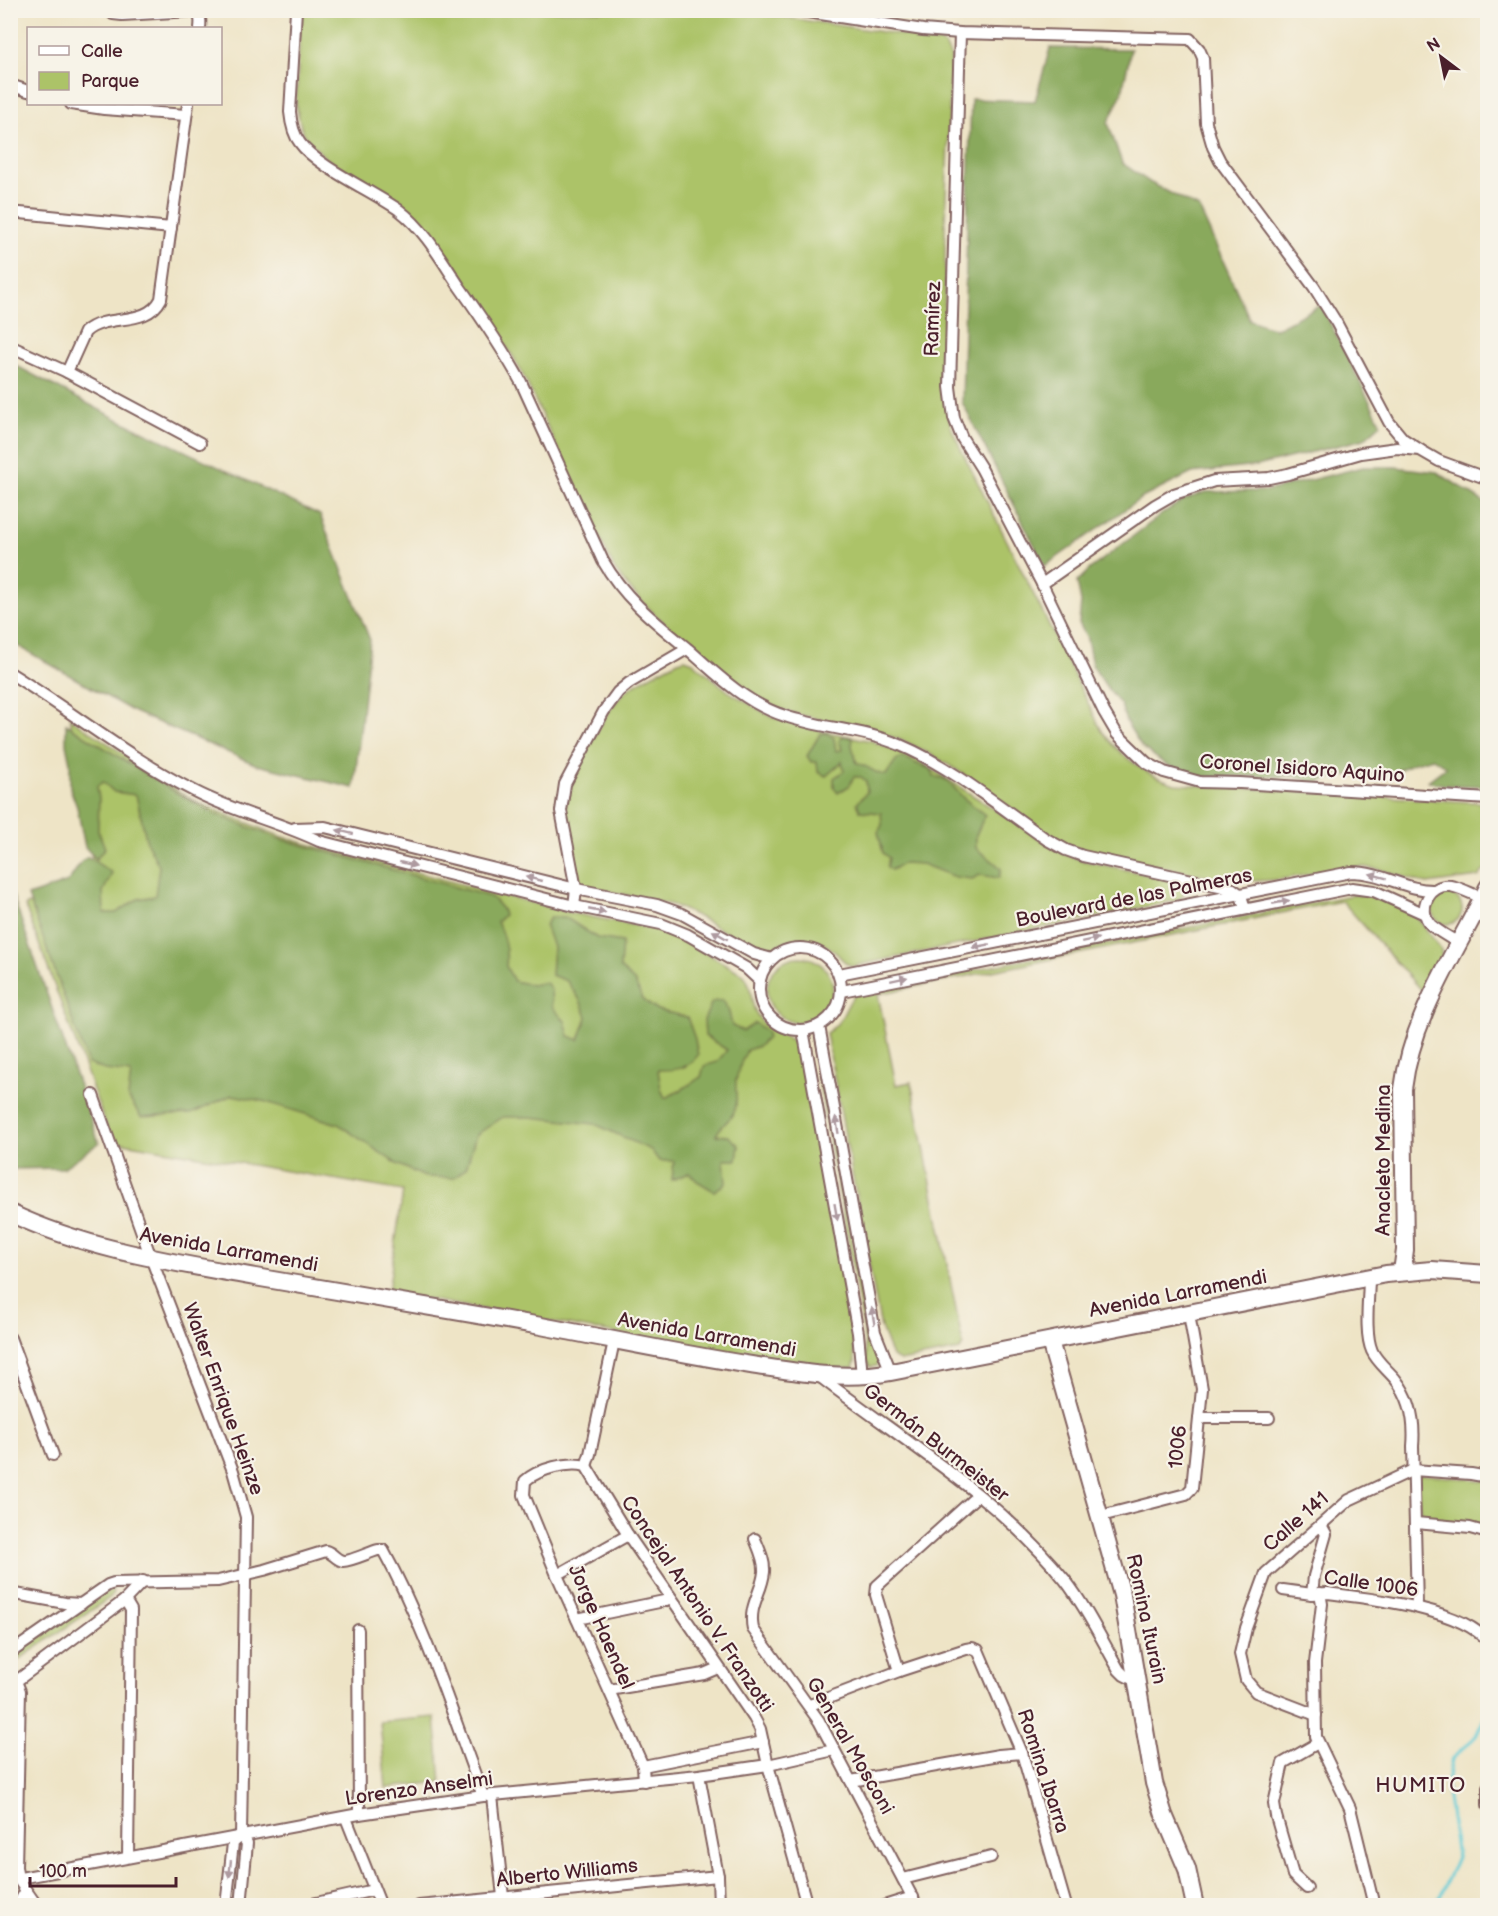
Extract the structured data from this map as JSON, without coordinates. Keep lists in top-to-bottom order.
{
  "streets": {
    "main road": ["Anacleto Medina", "Avenida Larramendi", "Romina Iturain"],
    "street": [
      "Ramírez",
      "Coronel Isidoro Aquino",
      "Boulevard de las Palmeras",
      "Walter Enrique Heinze",
      "Germán Burmeister",
      "1006",
      "Calle 141",
      "Calle 1006",
      "Concejal Antonio V. Franzotti",
      "Jorge Haendel",
      "General Mosconi",
      "Romina Ibarra",
      "Lorenzo Anselmi",
      "Alberto Williams"
    ]
  },
  "crossings": [
    ["Ramírez", "Coronel Isidoro Aquino"],
    ["Boulevard de las Palmeras", "Anacleto Medina"],
    ["Anacleto Medina", "Avenida Larramendi"],
    ["Avenida Larramendi", "Walter Enrique Heinze"],
    ["Avenida Larramendi", "Germán Burmeister"],
    ["Avenida Larramendi", "1006"],
    ["Avenida Larramendi", "Romina Iturain"],
    ["Walter Enrique Heinze", "Lorenzo Anselmi"],
    ["Germán Burmeister", "Romina Iturain"],
    ["1006", "Romina Iturain"],
    ["Calle 141", "Calle 1006"],
    ["Concejal Antonio V. Franzotti", "Jorge Haendel"],
    ["Concejal Antonio V. Franzotti", "Lorenzo Anselmi"],
    ["Jorge Haendel", "Lorenzo Anselmi"],
    ["General Mosconi", "Lorenzo Anselmi"]
  ],
  "districts": ["HUMITO"],
  "legend": ["Calle", "Parque"],
  "scale_bar": "100 m",
  "north": "top left"
}
